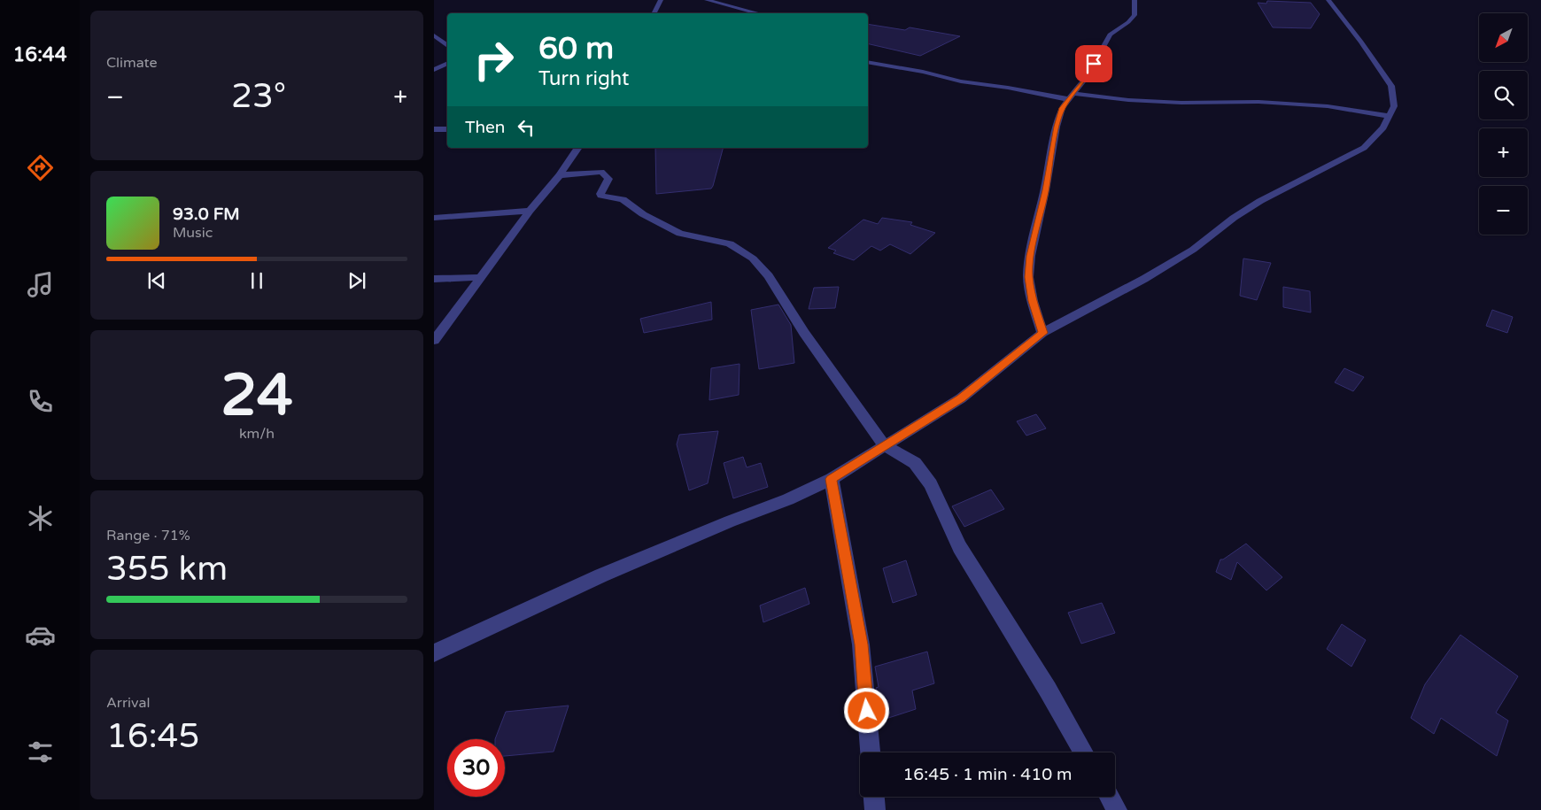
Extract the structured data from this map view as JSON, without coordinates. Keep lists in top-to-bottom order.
{
  "north": "bottom left",
  "page": {
    "tabs": "16:44",
    "tile": [
      "Climate",
      ["24", "km/h"],
      ["Range · 71%", "355 km"],
      ["Arrival", "16:45"]
    ],
    "map_buttons": ["+", "−"],
    "turn": ["60 m", "Turn right"],
    "heat": ["−", "23°", "+"],
    "then": "Then",
    "song": ["93.0 FM", "Music"],
    "limit": "30",
    "trip": "16:45 · 1 min · 410 m"
  }
}
